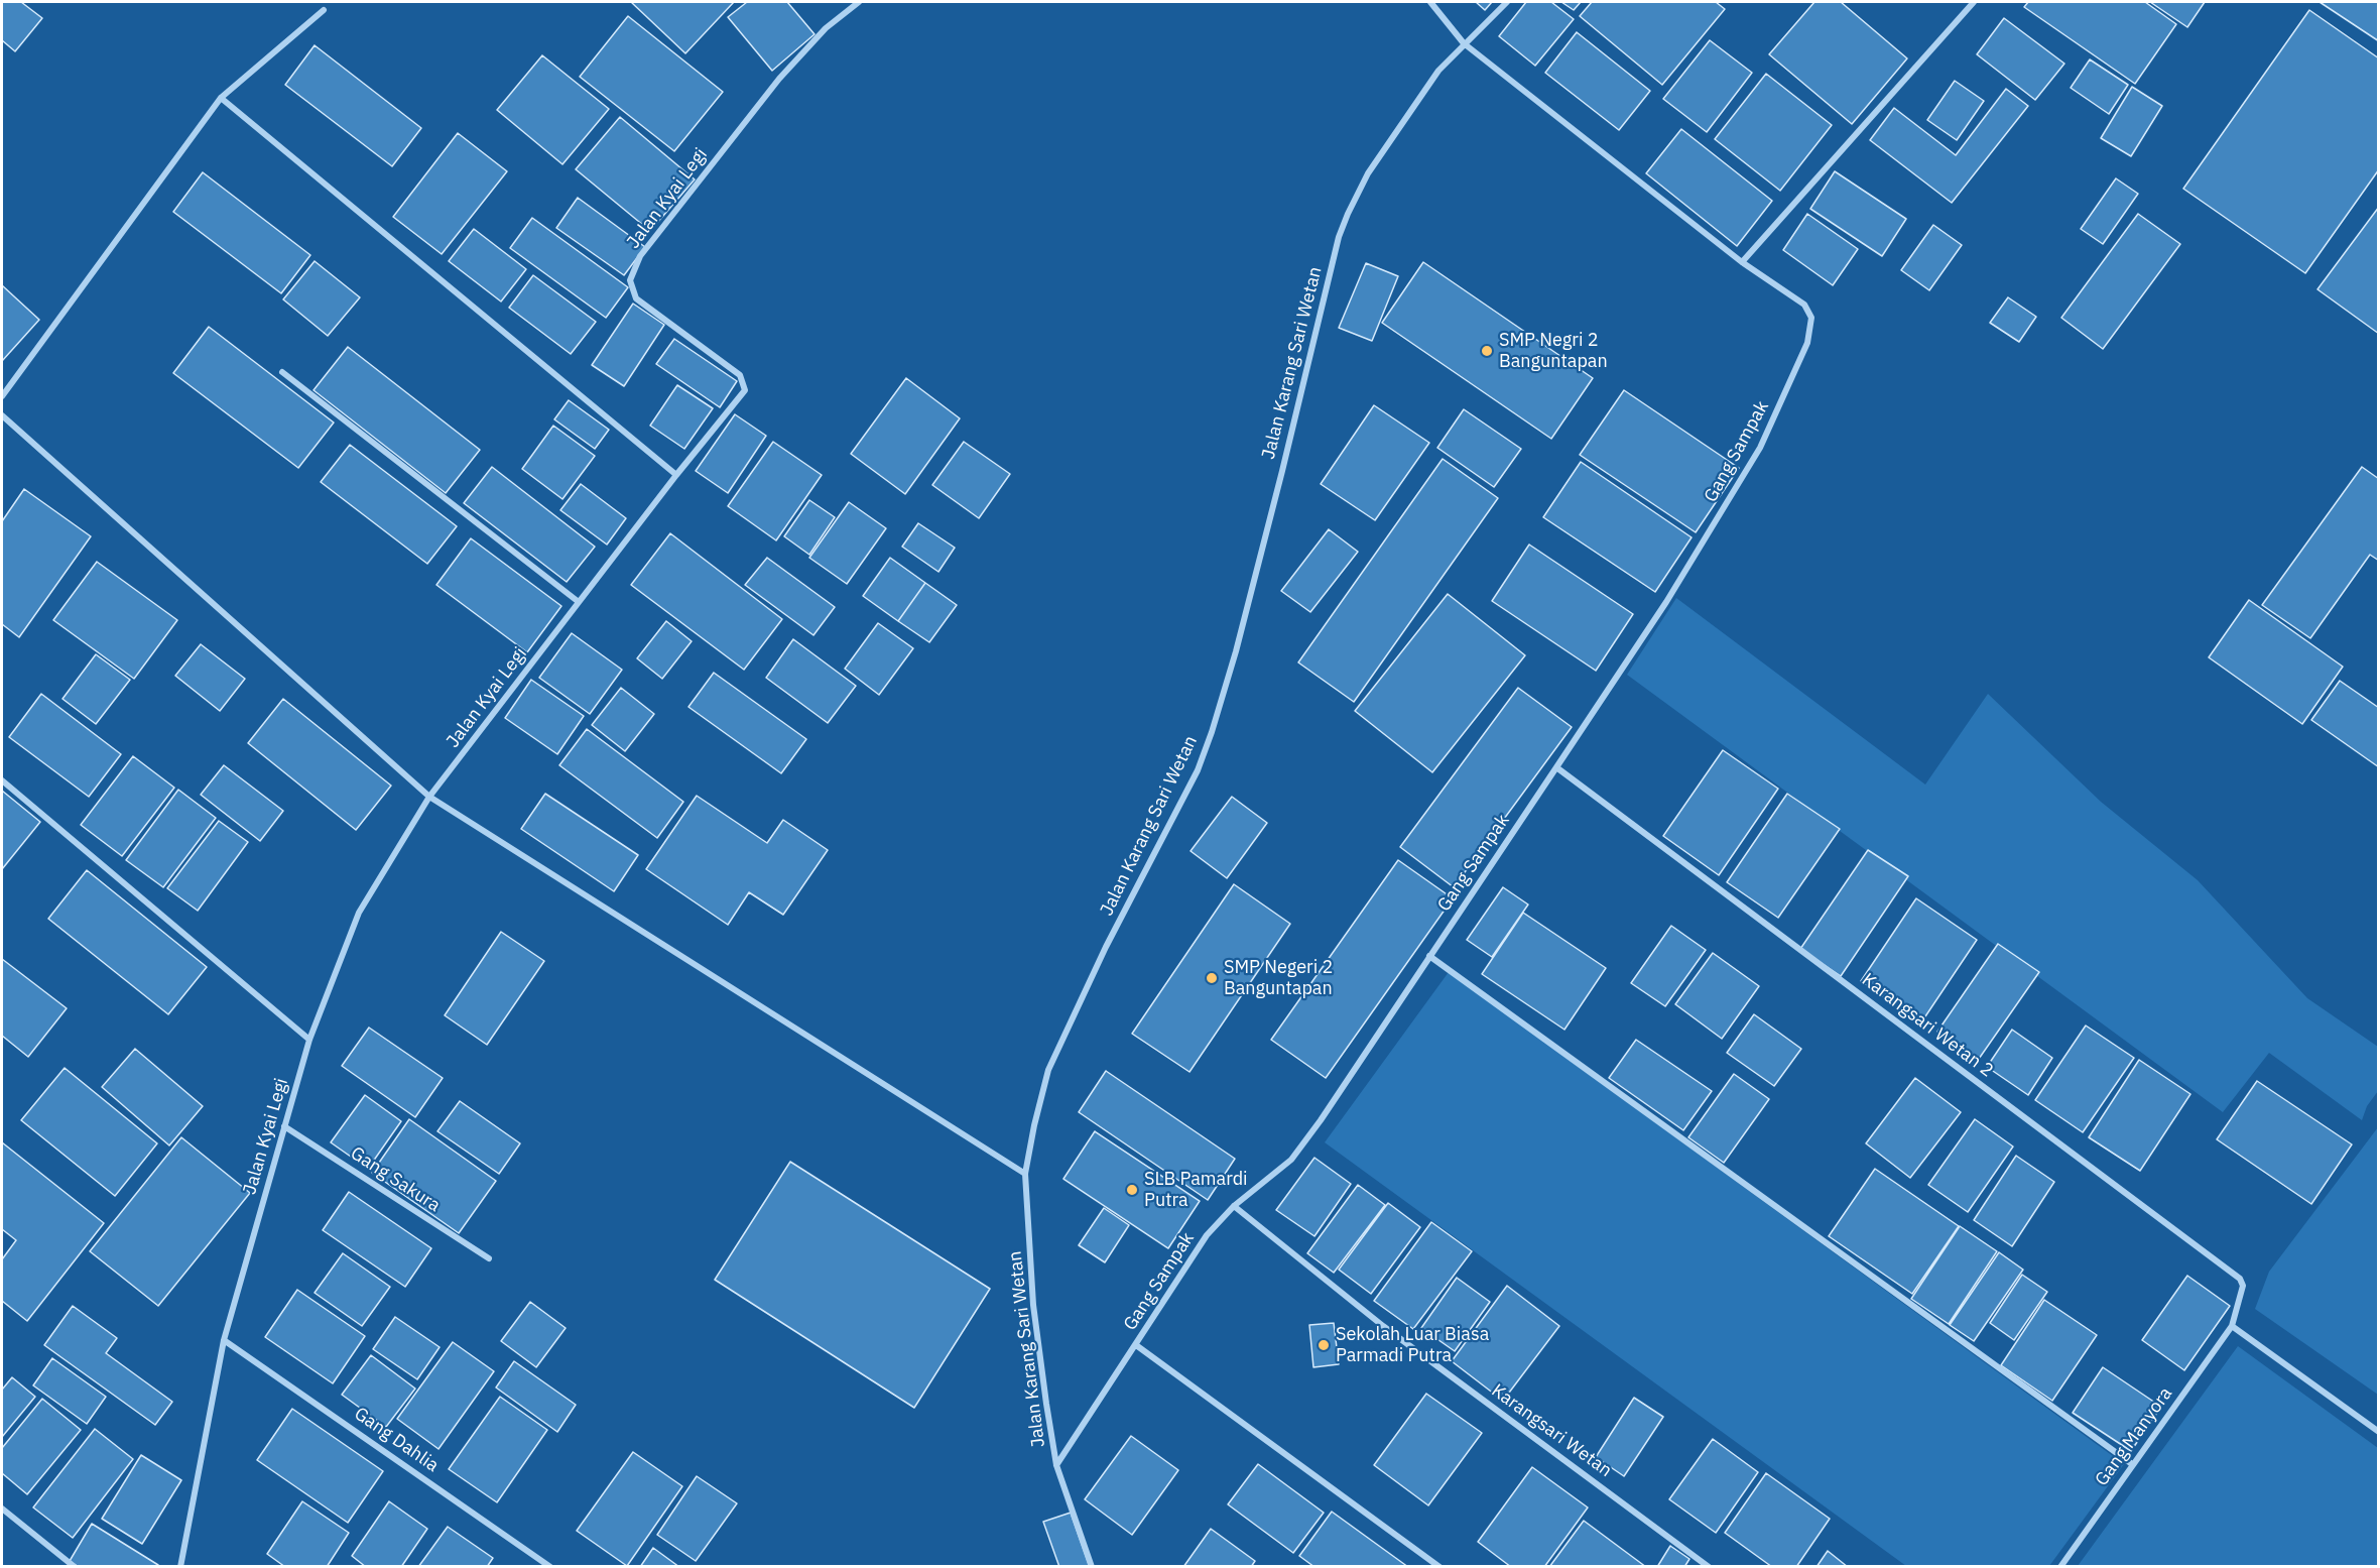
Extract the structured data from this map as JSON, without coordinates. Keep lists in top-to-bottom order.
{
  "streets": {
    "street": [
      "Jalan Kyai Legi",
      "Jalan Karang Sari Wetan",
      "Gang Sampak",
      "Karangsari Wetan 2",
      "Gang Sakura",
      "Karangsari Wetan",
      "Gang Manyora",
      "Gang Dahlia"
    ]
  },
  "crossings": [
    ["Jalan Kyai Legi", "Gang Sakura"],
    ["Jalan Kyai Legi", "Gang Dahlia"],
    ["Jalan Karang Sari Wetan", "Gang Sampak"],
    ["Gang Sampak", "Karangsari Wetan 2"],
    ["Gang Sampak", "Karangsari Wetan"],
    ["Karangsari Wetan 2", "Gang Manyora"]
  ],
  "places": [
    "SMP Negri 2 Banguntapan",
    "SMP Negeri 2 Banguntapan",
    "SLB Pamardi Putra",
    "Sekolah Luar Biasa Parmadi Putra"
  ]
}
